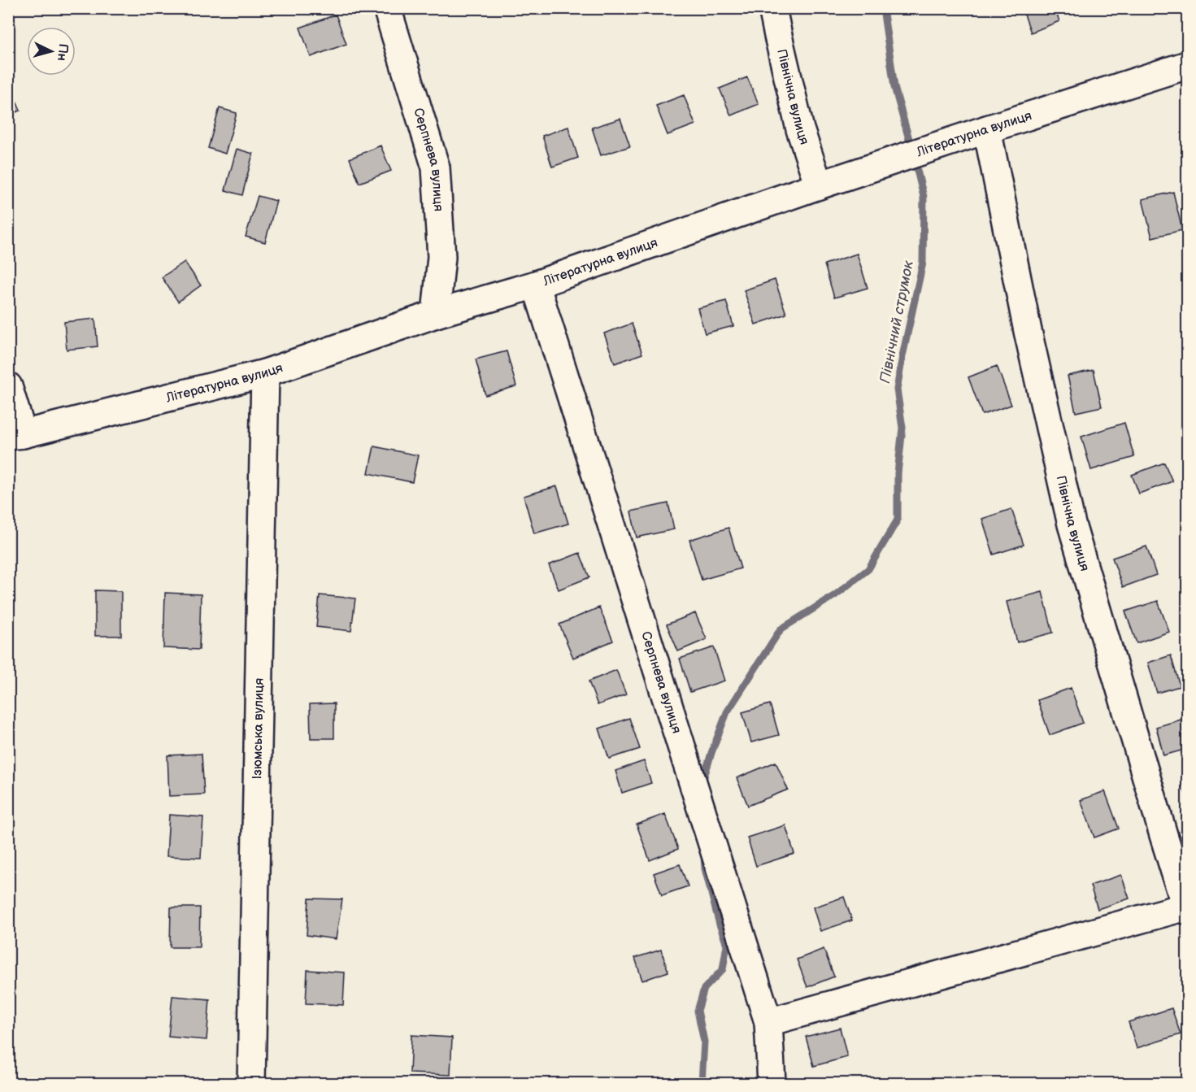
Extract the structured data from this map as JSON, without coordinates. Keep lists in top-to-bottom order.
{
  "streets": {
    "street": [
      "Північна вулиця",
      "Літературна вулиця",
      "Серпнева вулиця",
      "Ізюмська вулиця"
    ]
  },
  "crossings": [
    ["Північна вулиця", "Літературна вулиця"],
    ["Літературна вулиця", "Серпнева вулиця"],
    ["Літературна вулиця", "Ізюмська вулиця"]
  ],
  "water": ["Північний струмок"],
  "north": "right"
}
